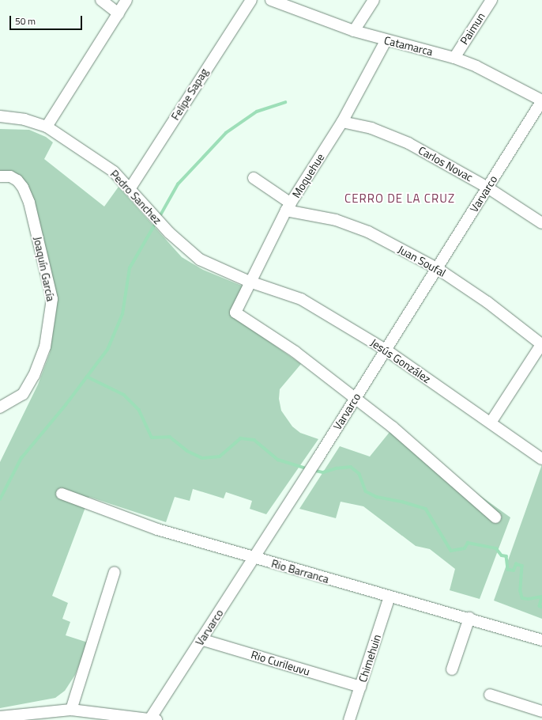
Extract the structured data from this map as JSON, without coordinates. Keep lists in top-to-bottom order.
{
  "streets": {
    "street": [
      "Paimun",
      "Catamarca",
      "Felipe Sapag",
      "Carlos Novac",
      "Moquehue",
      "Varvarco",
      "Pedro Sanchez",
      "Juan Soufal",
      "Joaquín García",
      "Jesús González",
      "Rio Barranca",
      "Chimehuin",
      "Rio Curileuvu"
    ]
  },
  "crossings": [
    ["Paimun", "Catamarca"],
    ["Catamarca", "Moquehue"],
    ["Catamarca", "Varvarco"],
    ["Felipe Sapag", "Pedro Sanchez"],
    ["Carlos Novac", "Moquehue"],
    ["Carlos Novac", "Varvarco"],
    ["Moquehue", "Varvarco"],
    ["Moquehue", "Pedro Sanchez"],
    ["Moquehue", "Juan Soufal"],
    ["Moquehue", "Jesús González"],
    ["Varvarco", "Juan Soufal"],
    ["Varvarco", "Jesús González"],
    ["Varvarco", "Rio Barranca"],
    ["Varvarco", "Rio Curileuvu"],
    ["Pedro Sanchez", "Jesús González"],
    ["Rio Barranca", "Chimehuin"],
    ["Chimehuin", "Rio Curileuvu"]
  ],
  "districts": ["CERRO DE LA CRUZ"],
  "scale_bar": "50 m"
}
